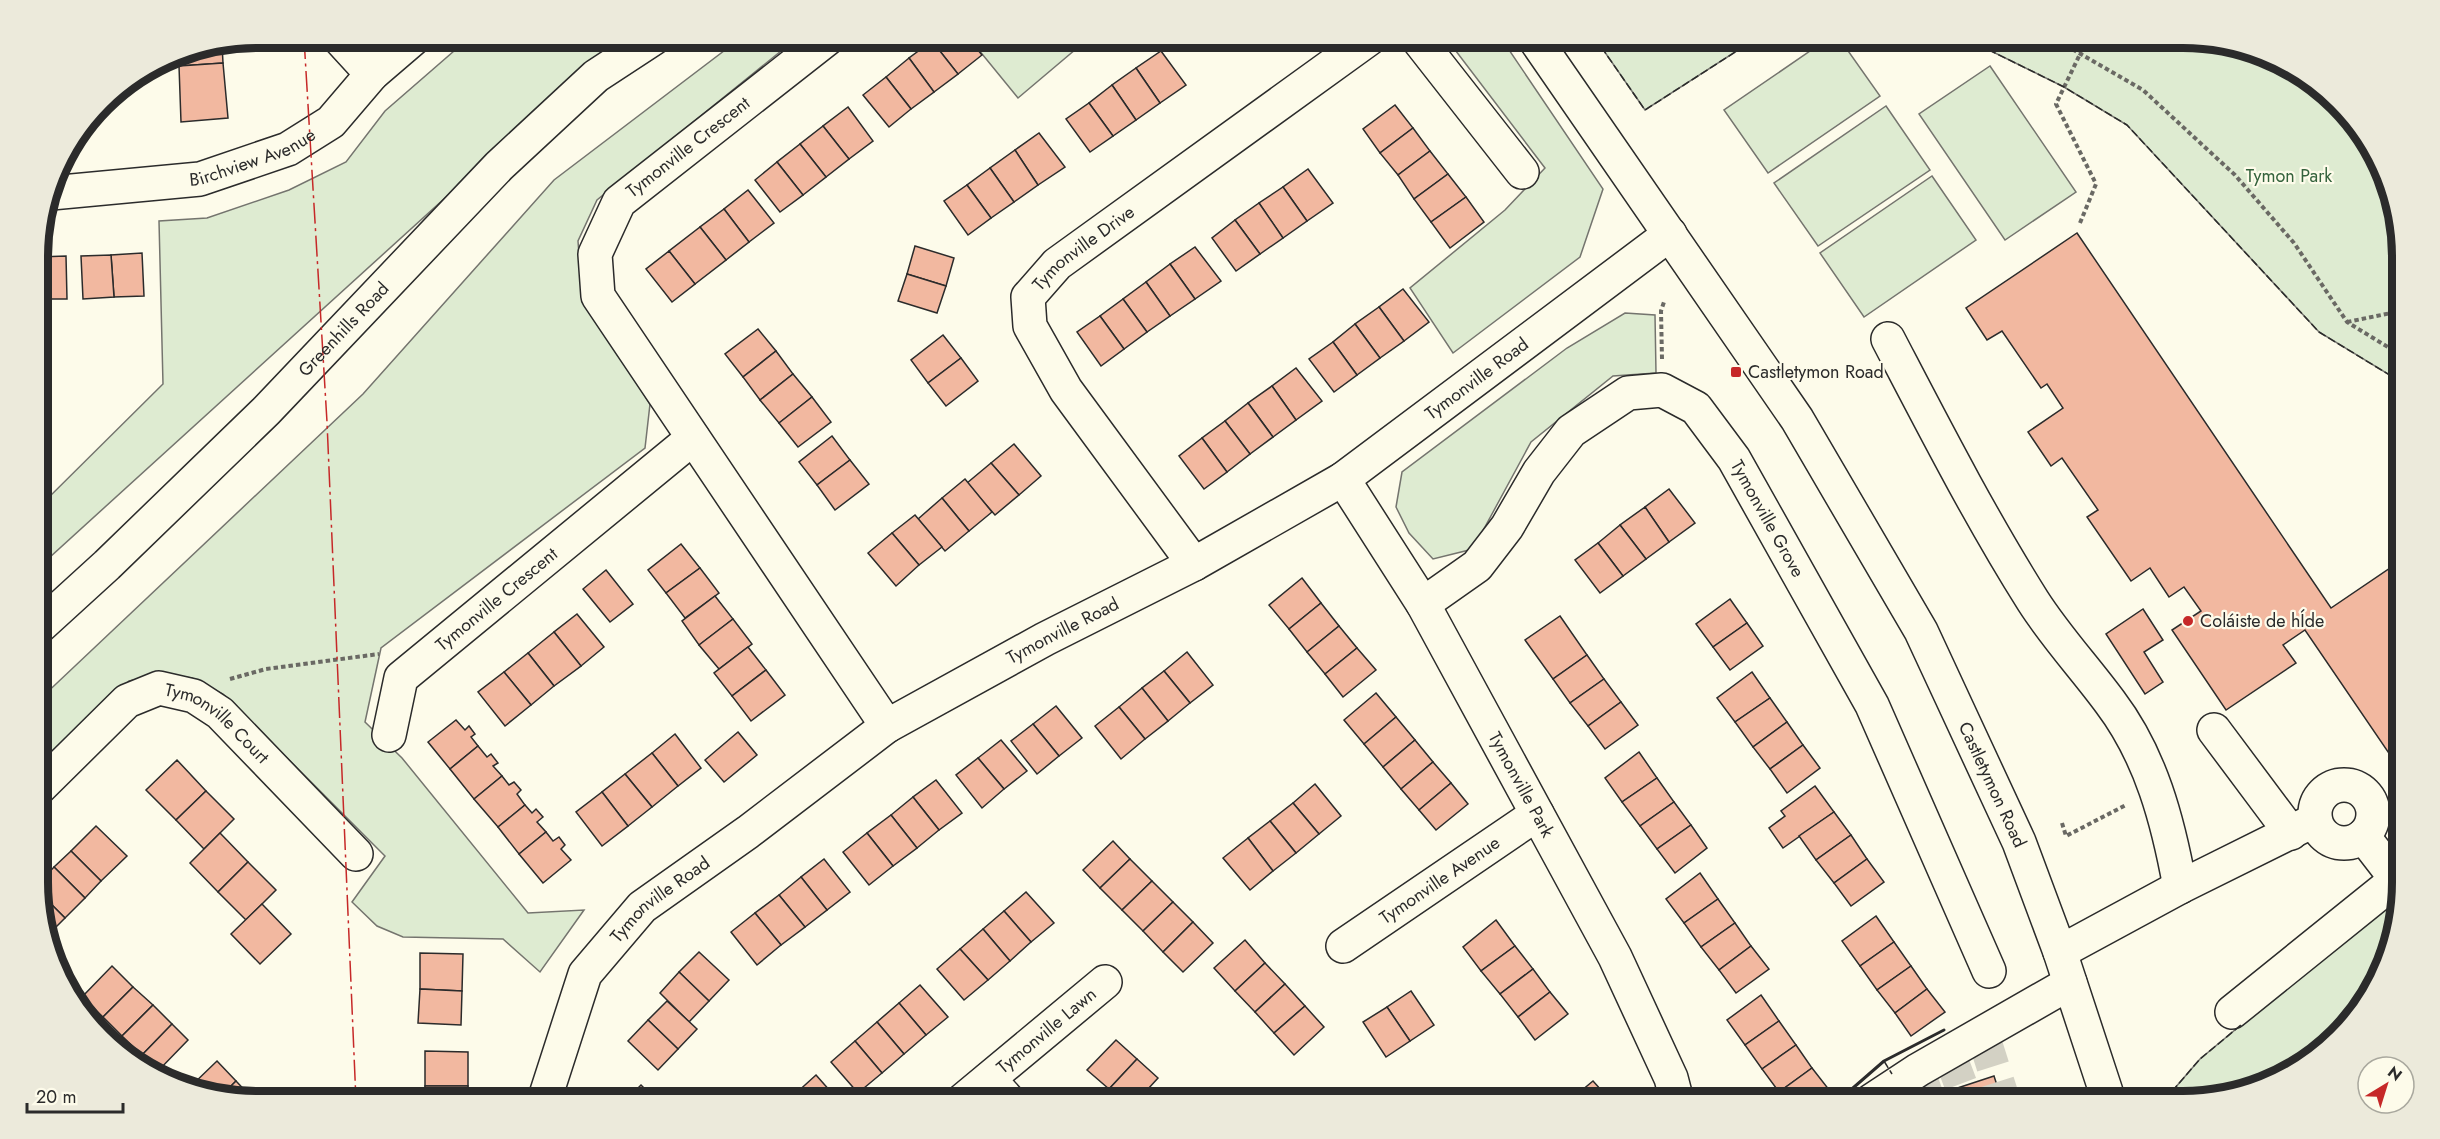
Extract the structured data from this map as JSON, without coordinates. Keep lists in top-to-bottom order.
{
  "streets": {
    "street": [
      "Tymonville Crescent",
      "Birchview Avenue",
      "Tymonville Drive",
      "Greenhills Road",
      "Tymonville Road",
      "Tymonville Grove",
      "Tymonville Court",
      "Castletymon Road",
      "Tymonville Park",
      "Tymonville Avenue",
      "Tymonville Lawn"
    ]
  },
  "crossings": [
    ["Tymonville Crescent", "Tymonville Road"],
    ["Tymonville Drive", "Tymonville Road"],
    ["Tymonville Road", "Castletymon Road"],
    ["Tymonville Road", "Tymonville Park"],
    ["Tymonville Grove", "Tymonville Park"],
    ["Tymonville Park", "Tymonville Avenue"]
  ],
  "parks": ["Tymon Park"],
  "places": {
    "transit": ["Castletymon Road"],
    "other": ["Coláiste de hÍde"]
  },
  "scale_bar": "20 m",
  "north": "top right"
}
